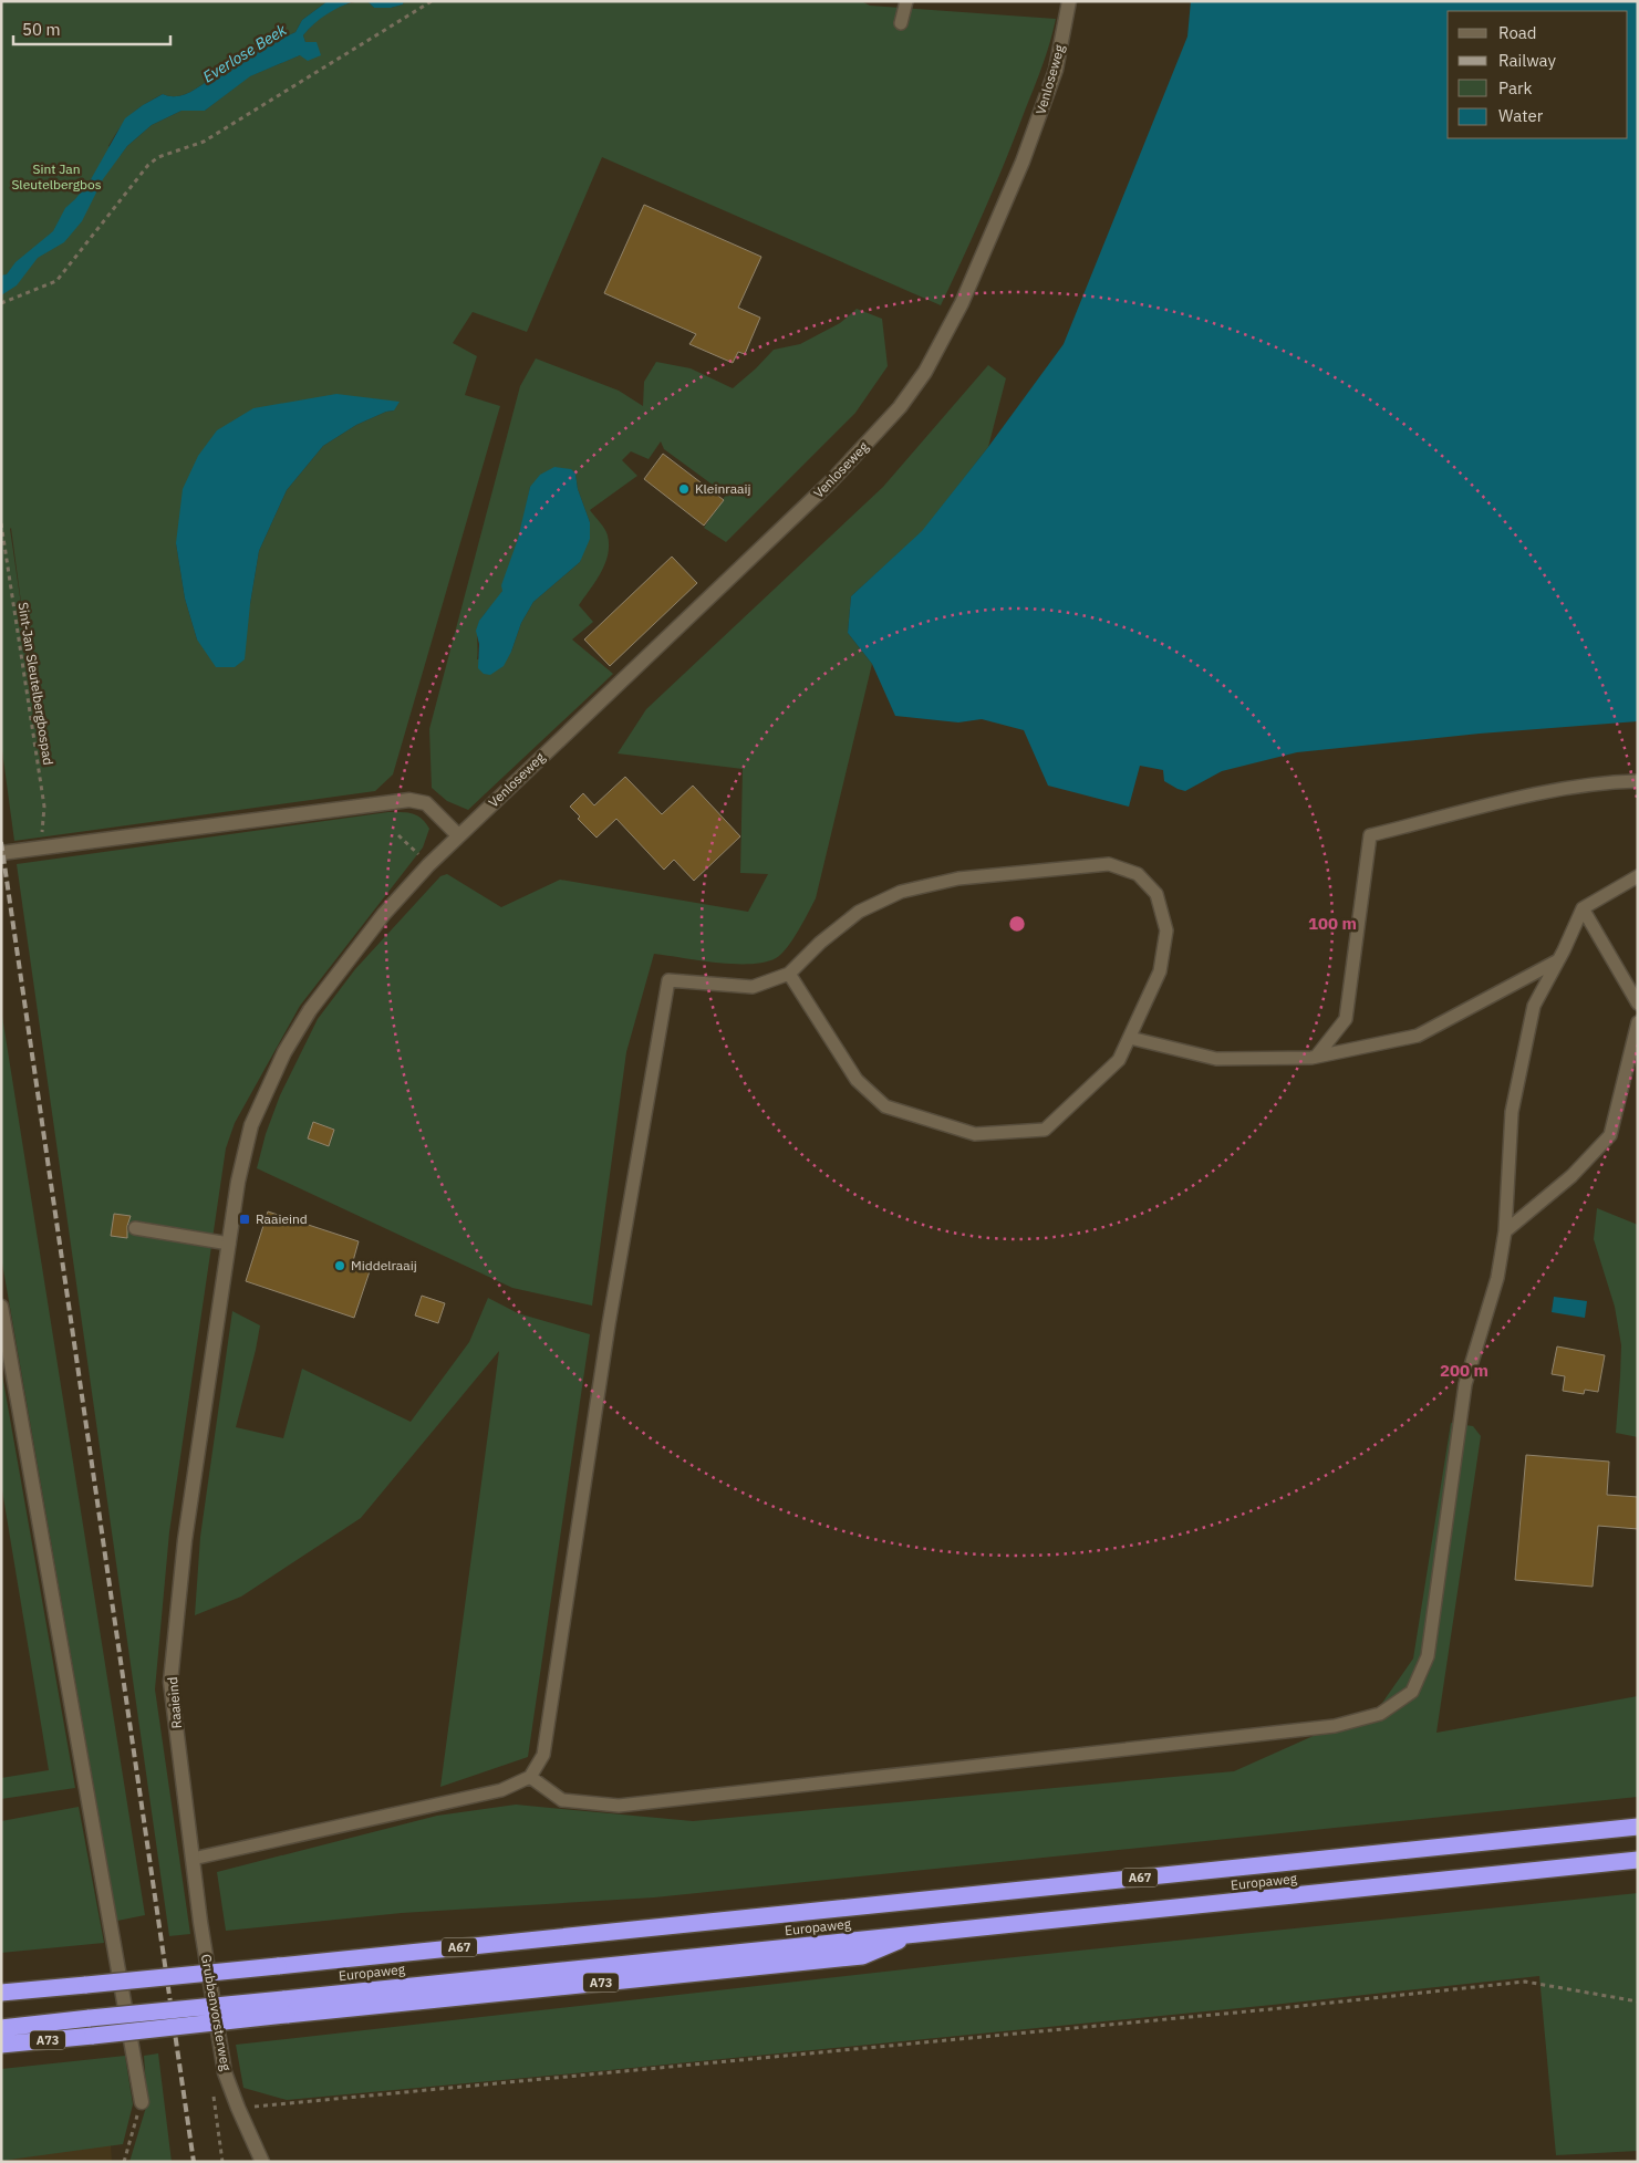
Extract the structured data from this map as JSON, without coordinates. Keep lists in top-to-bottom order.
{
  "streets": {
    "highway": ["A67", "Europaweg", "A73"],
    "street": ["Venloseweg", "Raaieind", "Grubbenvorsterweg"],
    "path": ["Sint-Jan Sleutelbergbospad"]
  },
  "crossings": [
    ["Venloseweg", "Raaieind"],
    ["Raaieind", "Grubbenvorsterweg"],
    ["Europaweg", "A73"]
  ],
  "water": ["Everlose Beek"],
  "parks": ["Sint Jan Sleutelbergbos"],
  "places": {
    "other": ["Kleinraaij", "Middelraaij"],
    "transit": ["Raaieind"]
  },
  "legend": [
    "Road",
    "Railway",
    "Park",
    "Water"
  ],
  "scale_bar": "50 m",
  "rings": ["100 m", "200 m"]
}
